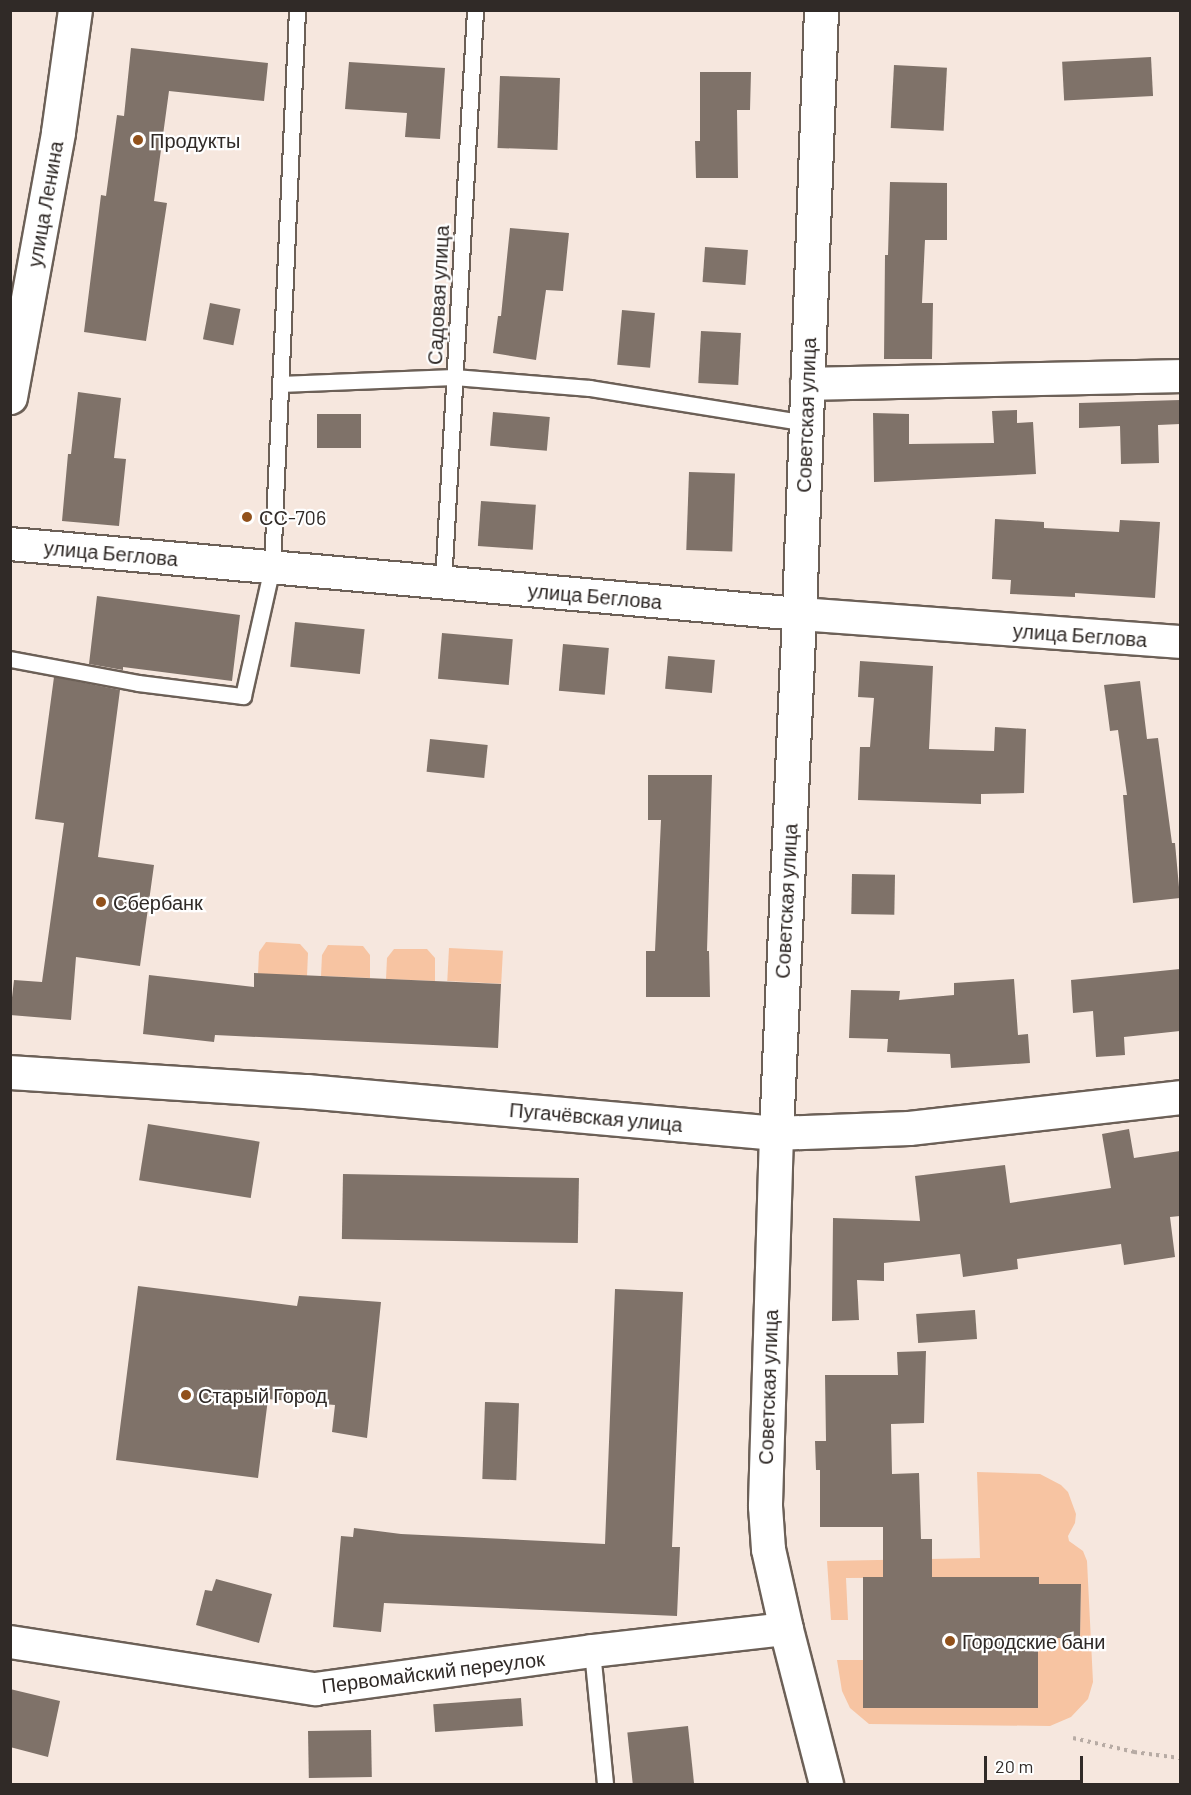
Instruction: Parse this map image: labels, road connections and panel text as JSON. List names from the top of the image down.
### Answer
{
  "streets": {
    "street": [
      "улица Ленина",
      "Советская улица",
      "улица Беглова",
      "Пугачёвская улица",
      "Первомайский переулок"
    ],
    "lane": ["Садовая улица"]
  },
  "crossings": [
    ["Садовая улица", "улица Беглова"],
    ["Советская улица", "улица Беглова"],
    ["Советская улица", "Пугачёвская улица"],
    ["Советская улица", "Первомайский переулок"]
  ],
  "places": [
    "Продукты",
    "СС-706",
    "Сбербанк",
    "Старый Город",
    "Городские бани"
  ],
  "scale_bar": "20 m"
}
